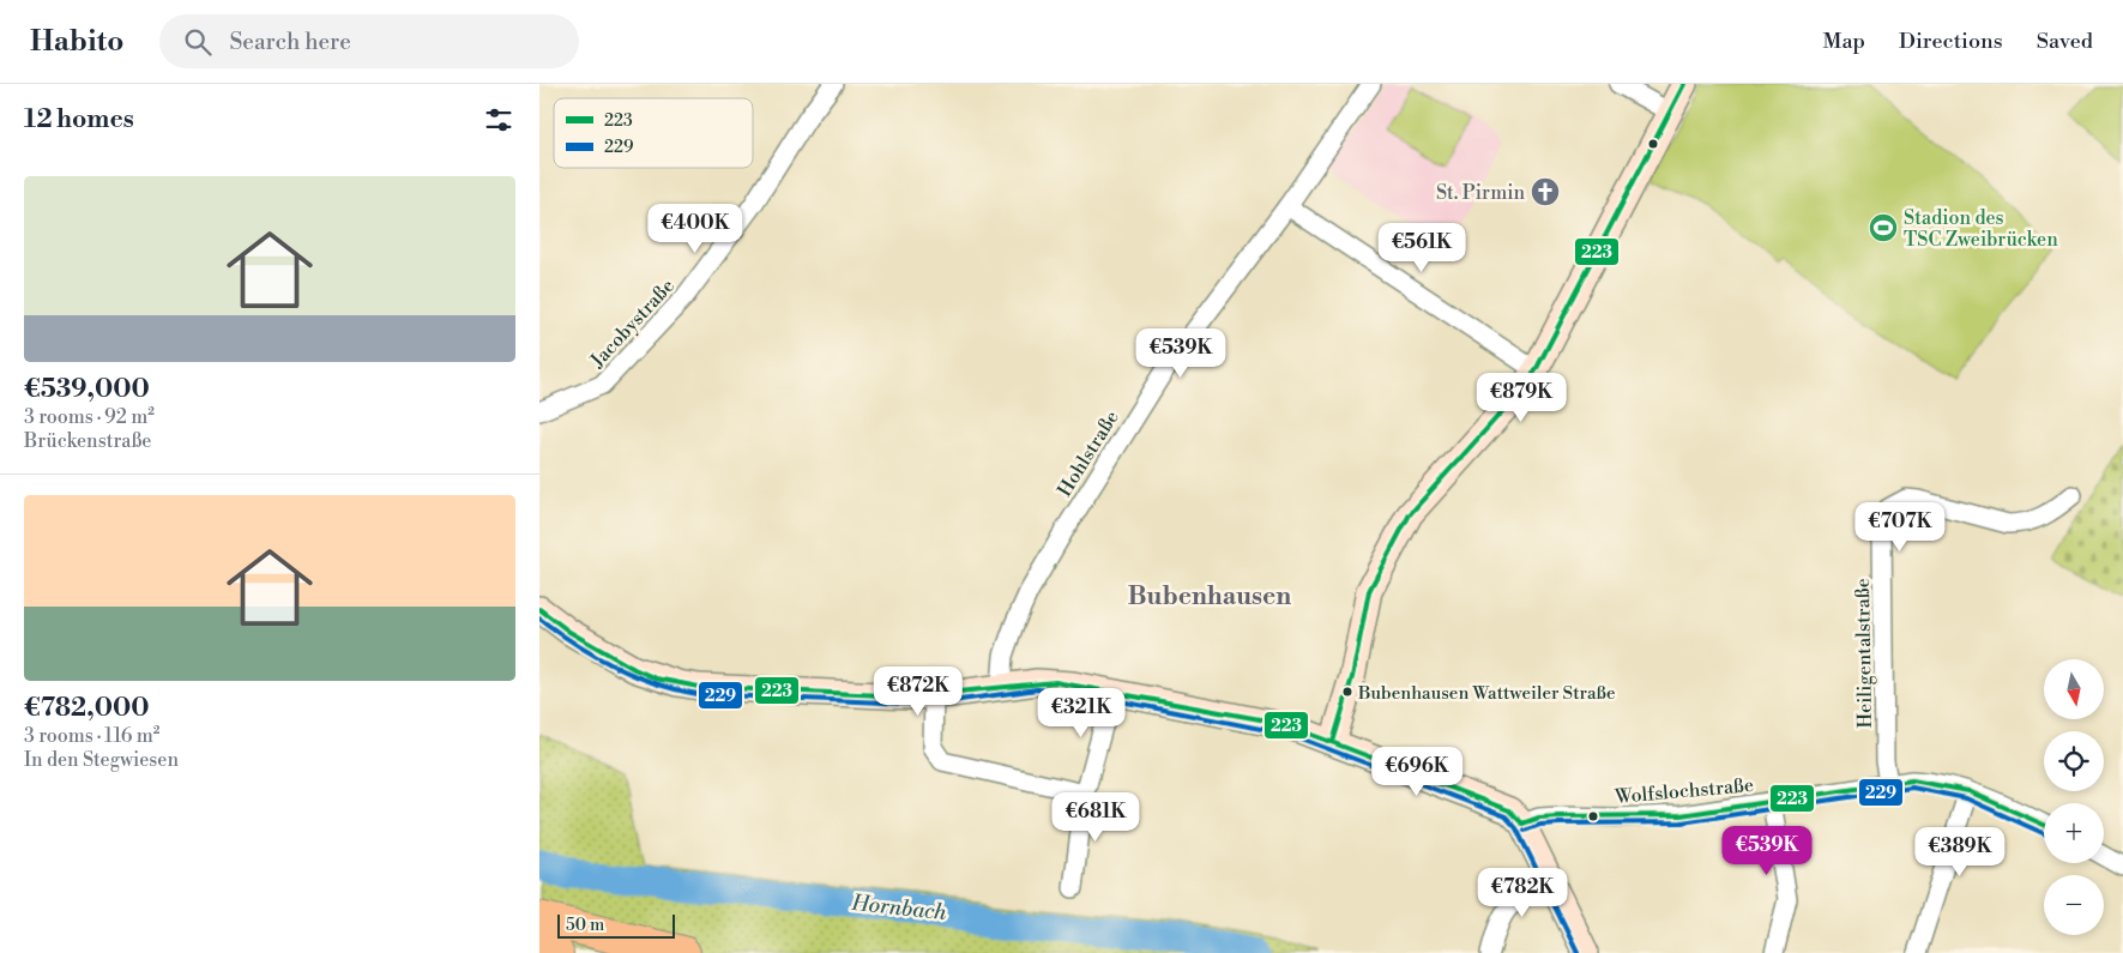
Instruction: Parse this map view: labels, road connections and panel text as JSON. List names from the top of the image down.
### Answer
{
  "streets": {
    "street": [
      "Jacobystraße",
      "Hohlstraße",
      "Heiligentalstraße",
      "Wolfslochstraße"
    ]
  },
  "crossings": [
    ["Heiligentalstraße", "Wolfslochstraße"]
  ],
  "districts": ["Bubenhausen"],
  "water": ["Hornbach"],
  "places": {
    "church": ["St. Pirmin"],
    "sports": ["Stadion des TSC Zweibrücken"],
    "other": ["Bubenhausen Wattweiler Straße"]
  },
  "lines": ["transit line 223", "transit line 229"],
  "legend": ["223", "229"],
  "scale_bar": "50 m",
  "north": "bottom",
  "page": {
    "header": "Habito",
    "search": "Search here",
    "nav": ["Map", "Directions", "Saved"],
    "heading": "12 homes",
    "list": [
      {
        "name": "€539,000",
        "note": "3 rooms · 92 m² · Brückenstraße"
      },
      {
        "name": "€782,000",
        "note": "3 rooms · 116 m² · In den Stegwiesen"
      }
    ],
    "price": [
      "€400K",
      "€561K",
      "€539K",
      "€879K",
      "€707K",
      "€872K",
      "€321K",
      "€696K",
      "€681K",
      "€539K",
      "€389K",
      "€782K"
    ],
    "map_buttons": ["+", "−"],
    "scale": "50 m"
  }
}
